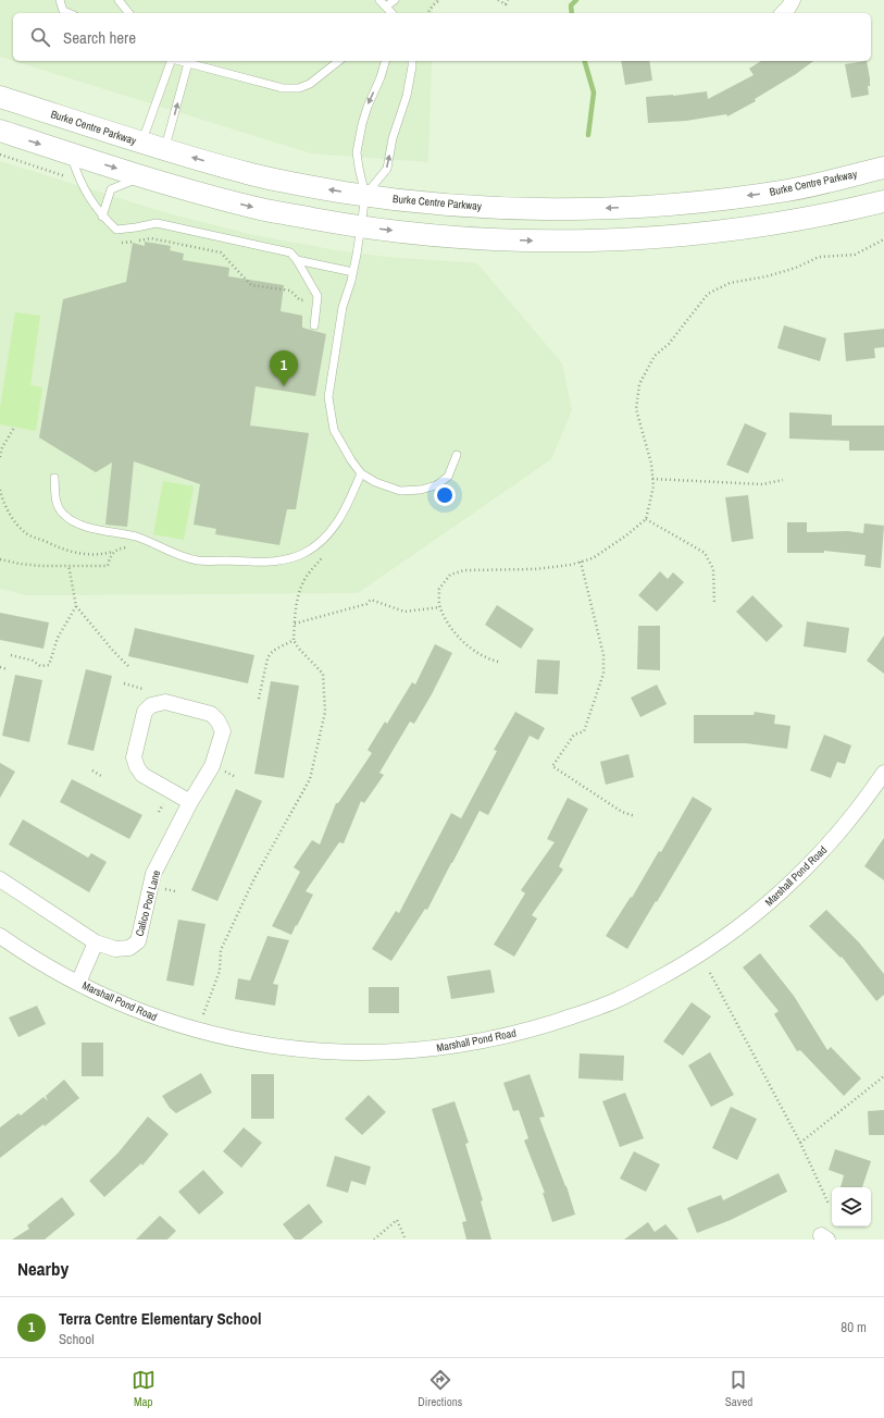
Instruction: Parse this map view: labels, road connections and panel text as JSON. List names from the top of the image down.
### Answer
{
  "streets": {
    "main road": ["Burke Centre Parkway"],
    "street": ["Marshall Pond Road", "Calico Pool Lane"]
  },
  "page": {
    "search": "Search here",
    "pins": "1",
    "heading": "Nearby",
    "list": [
      {
        "mark": "1",
        "name": "Terra Centre Elementary School",
        "note": "School",
        "value": "80 m"
      }
    ],
    "nav": ["Map", "Directions", "Saved"]
  }
}
